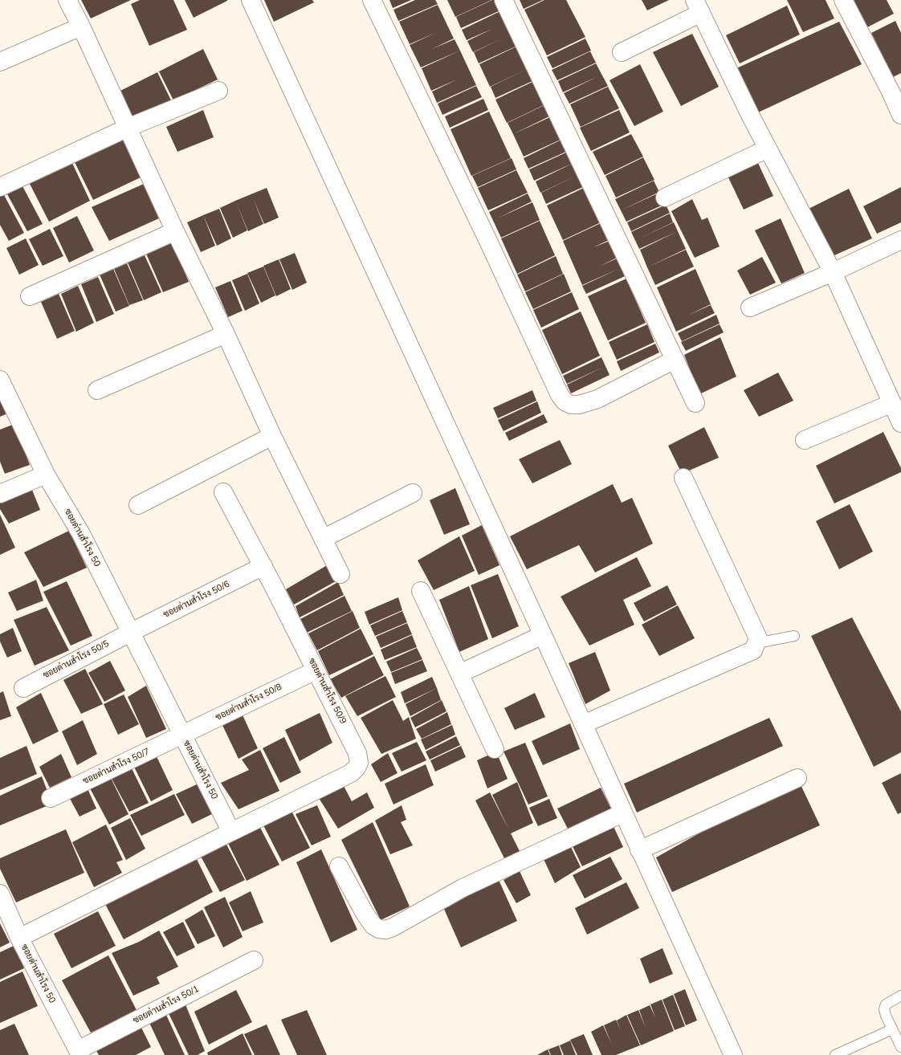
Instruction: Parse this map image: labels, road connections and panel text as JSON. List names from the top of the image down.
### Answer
{
  "streets": {
    "street": [
      "ซอยด่านสำโรง 50",
      "ซอยด่านสำโรง 50/6",
      "ซอยด่านสำโรง 50/5",
      "ซอยด่านสำโรง 50/9",
      "ซอยด่านสำโรง 50/8",
      "ซอยด่านสำโรง 50/7",
      "ซอยด่านสำโรง 50/1"
    ]
  },
  "crossings": [
    ["ซอยด่านสำโรง 50", "ซอยด่านสำโรง 50/6"],
    ["ซอยด่านสำโรง 50", "ซอยด่านสำโรง 50/5"],
    ["ซอยด่านสำโรง 50", "ซอยด่านสำโรง 50/9"],
    ["ซอยด่านสำโรง 50", "ซอยด่านสำโรง 50/8"],
    ["ซอยด่านสำโรง 50", "ซอยด่านสำโรง 50/7"],
    ["ซอยด่านสำโรง 50", "ซอยด่านสำโรง 50/1"],
    ["ซอยด่านสำโรง 50/6", "ซอยด่านสำโรง 50/5"],
    ["ซอยด่านสำโรง 50/6", "ซอยด่านสำโรง 50/9"],
    ["ซอยด่านสำโรง 50/9", "ซอยด่านสำโรง 50/8"],
    ["ซอยด่านสำโรง 50/8", "ซอยด่านสำโรง 50/7"]
  ]
}
